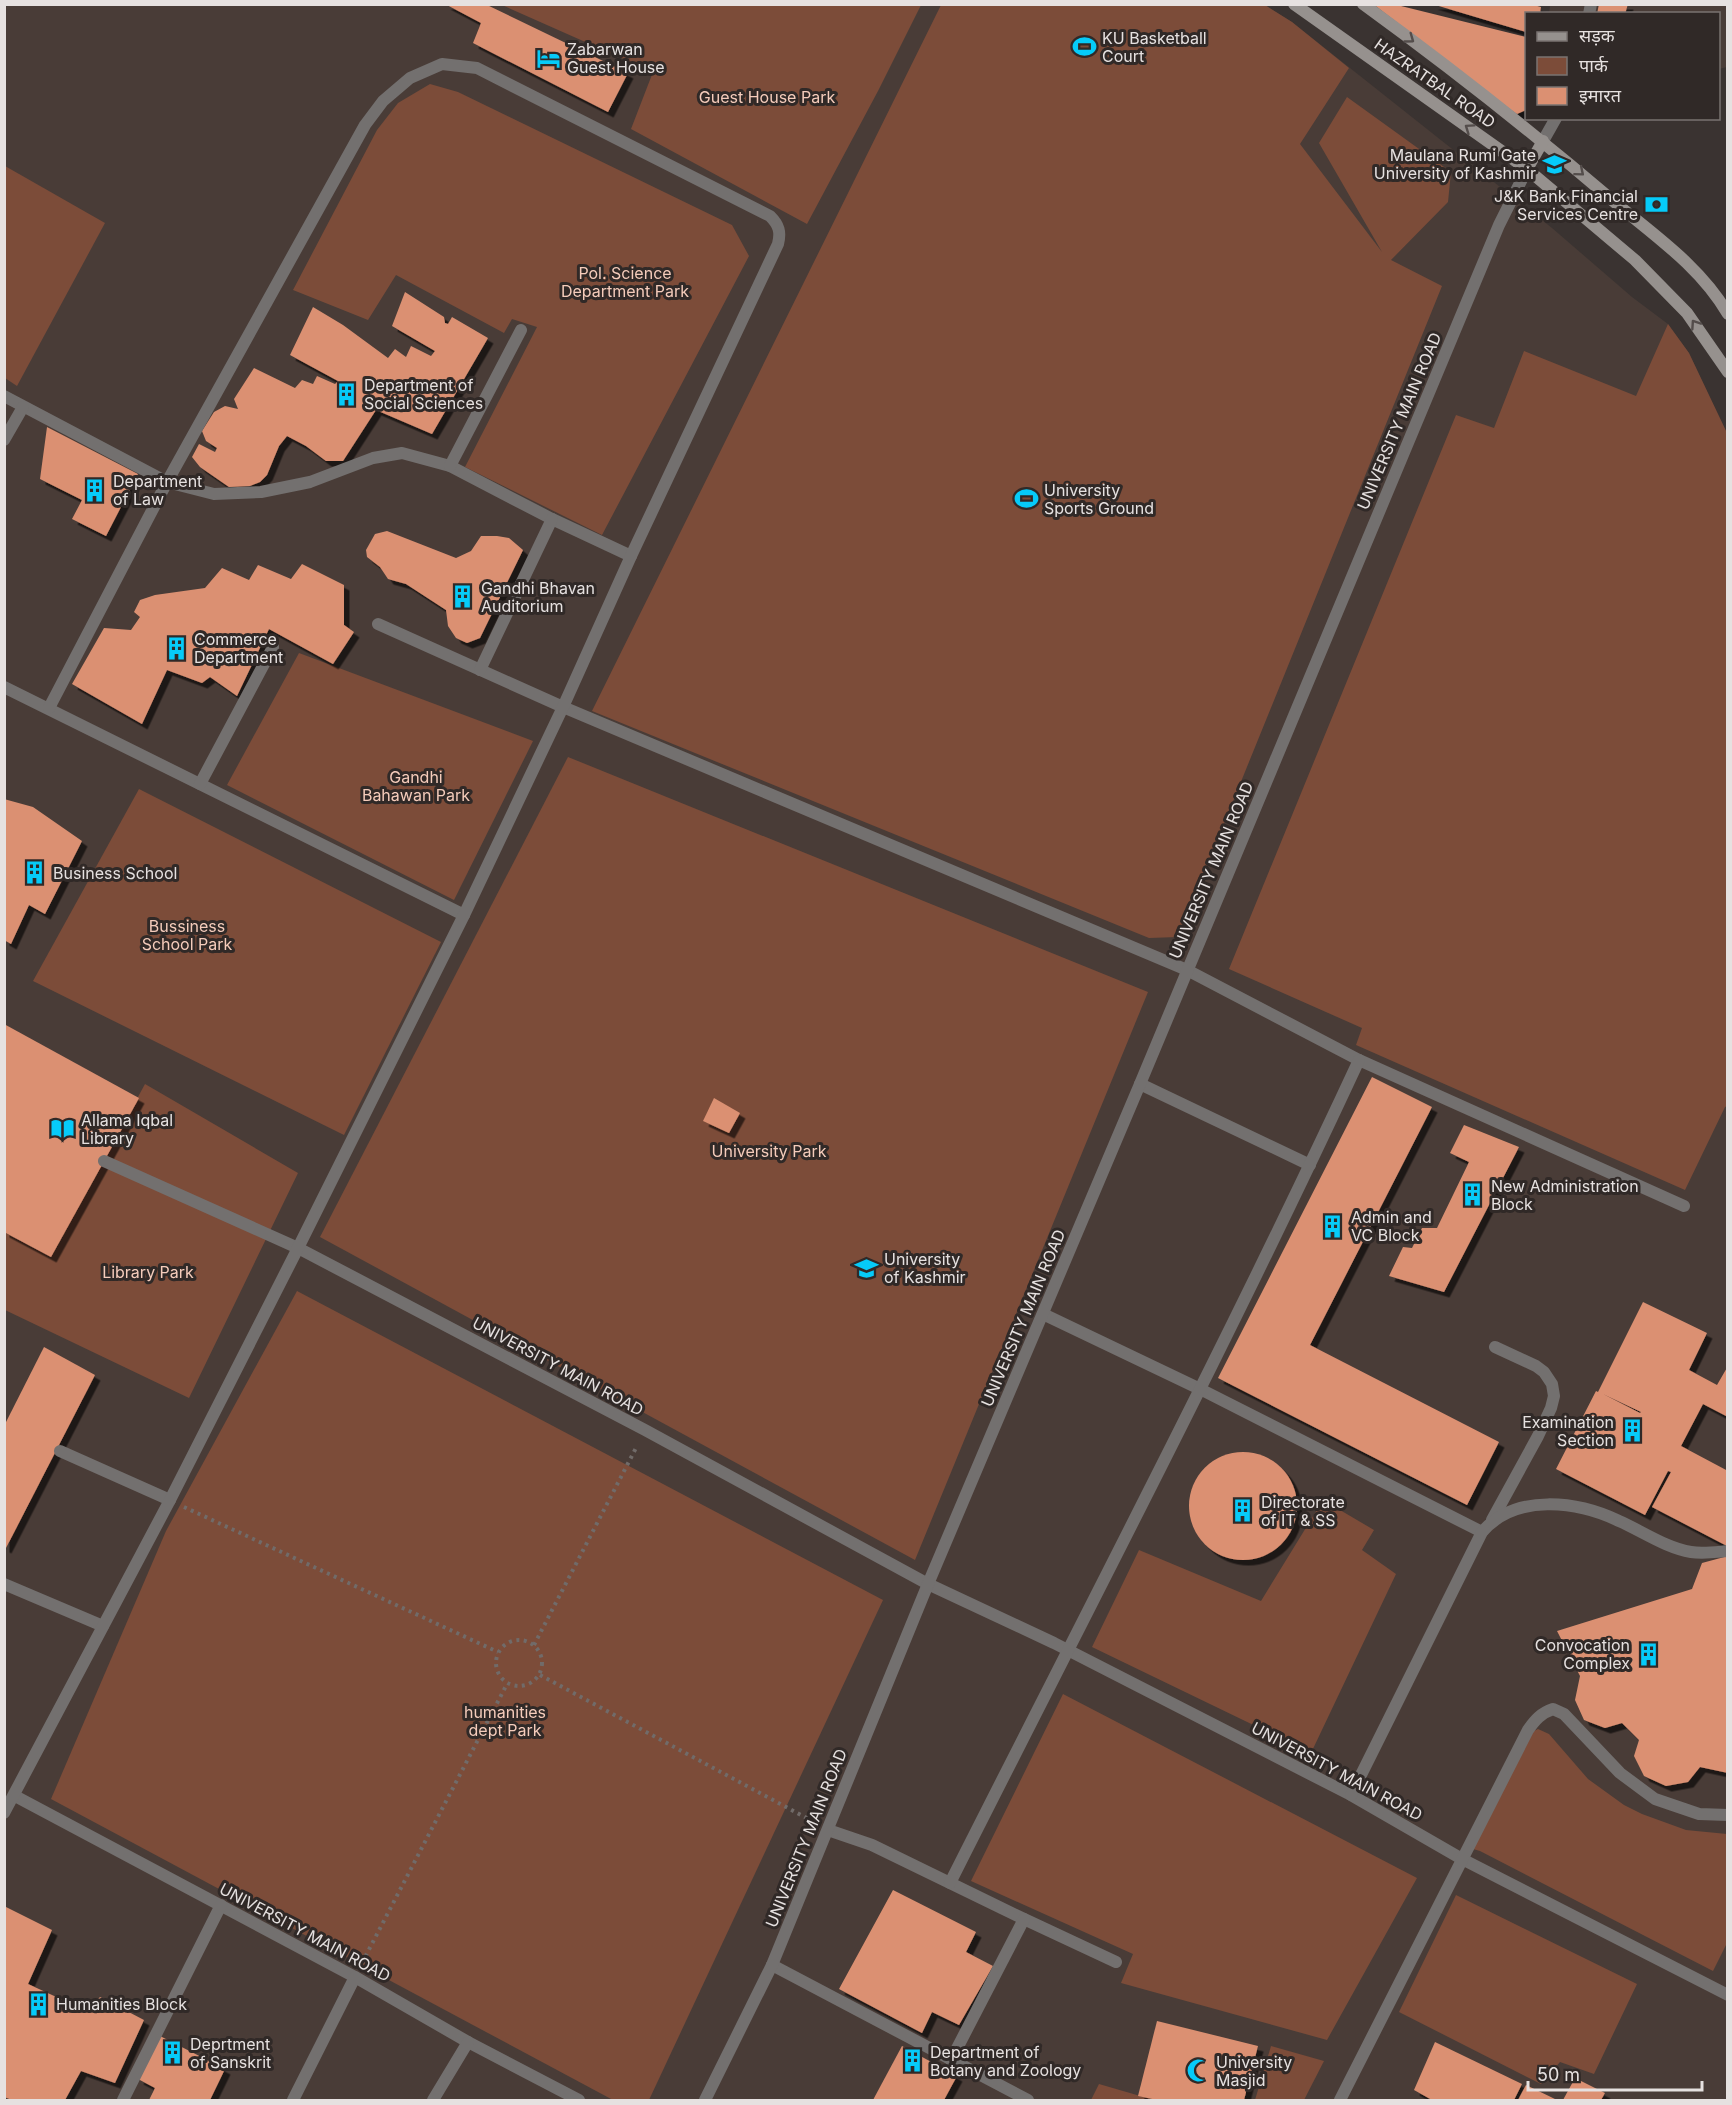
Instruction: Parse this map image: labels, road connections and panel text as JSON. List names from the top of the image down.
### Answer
{
  "streets": {
    "main road": ["HAZRATBAL ROAD"],
    "street": ["UNIVERSITY MAIN ROAD"]
  },
  "crossings": [
    ["HAZRATBAL ROAD", "UNIVERSITY MAIN ROAD"]
  ],
  "parks": [
    "Guest House Park",
    "Pol. Science Department Park",
    "Gandhi Bahawan Park",
    "Bussiness School Park",
    "University Park",
    "Library Park",
    "humanities dept Park"
  ],
  "places": {
    "sports": ["KU Basketball Court", "University Sports Ground"],
    "hotel": ["Zabarwan Guest House"],
    "school or university": ["Maulana Rumi Gate University of Kashmir", "University of Kashmir"],
    "bank": ["J&K Bank Financial Services Centre"],
    "building": [
      "Department of Social Sciences",
      "Department of Law",
      "Gandhi Bhavan Auditorium",
      "Commerce Department",
      "Business School",
      "New Administration Block",
      "Admin and VC Block",
      "Examination Section",
      "Directorate of IT & SS",
      "Convocation Complex",
      "Humanities Block",
      "Deprtment of Sanskrit",
      "Department of Botany and Zoology"
    ],
    "library": ["Allama Iqbal Library"],
    "mosque": ["University Masjid"]
  },
  "legend": ["सड़क", "पार्क", "इमारत"],
  "scale_bar": "50 m"
}
